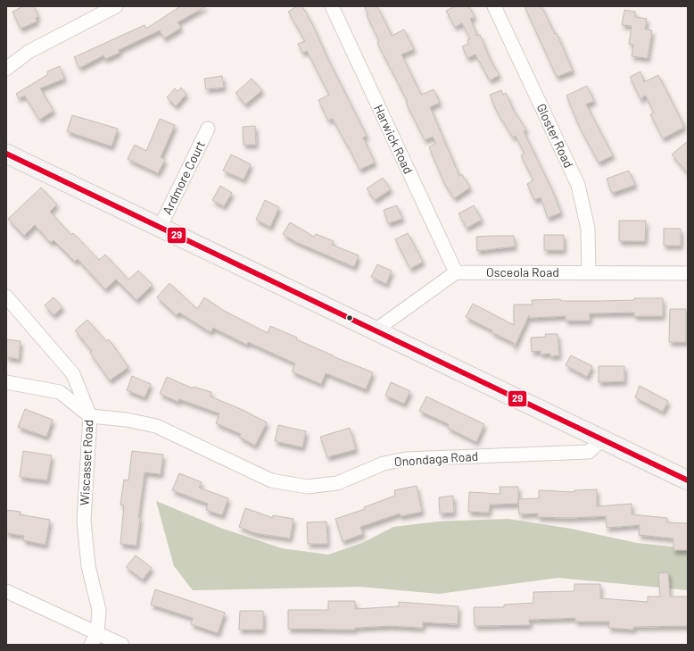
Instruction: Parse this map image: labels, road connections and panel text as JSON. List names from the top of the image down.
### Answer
{
  "streets": {
    "street": [
      "Gloster Road",
      "Harwick Road",
      "Ardmore Court",
      "Osceola Road",
      "Onondaga Road",
      "Wiscasset Road"
    ]
  },
  "crossings": [
    ["Gloster Road", "Osceola Road"],
    ["Harwick Road", "Osceola Road"],
    ["Onondaga Road", "Wiscasset Road"]
  ],
  "lines": ["transit line 29"]
}
